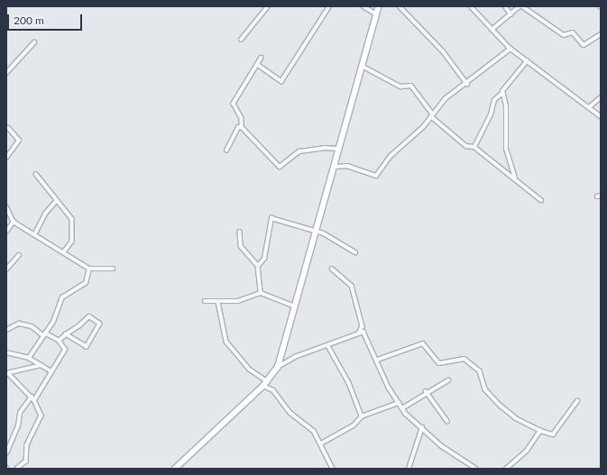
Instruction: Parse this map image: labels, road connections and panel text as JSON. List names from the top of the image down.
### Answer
{
  "scale_bar": "200 m"
}
